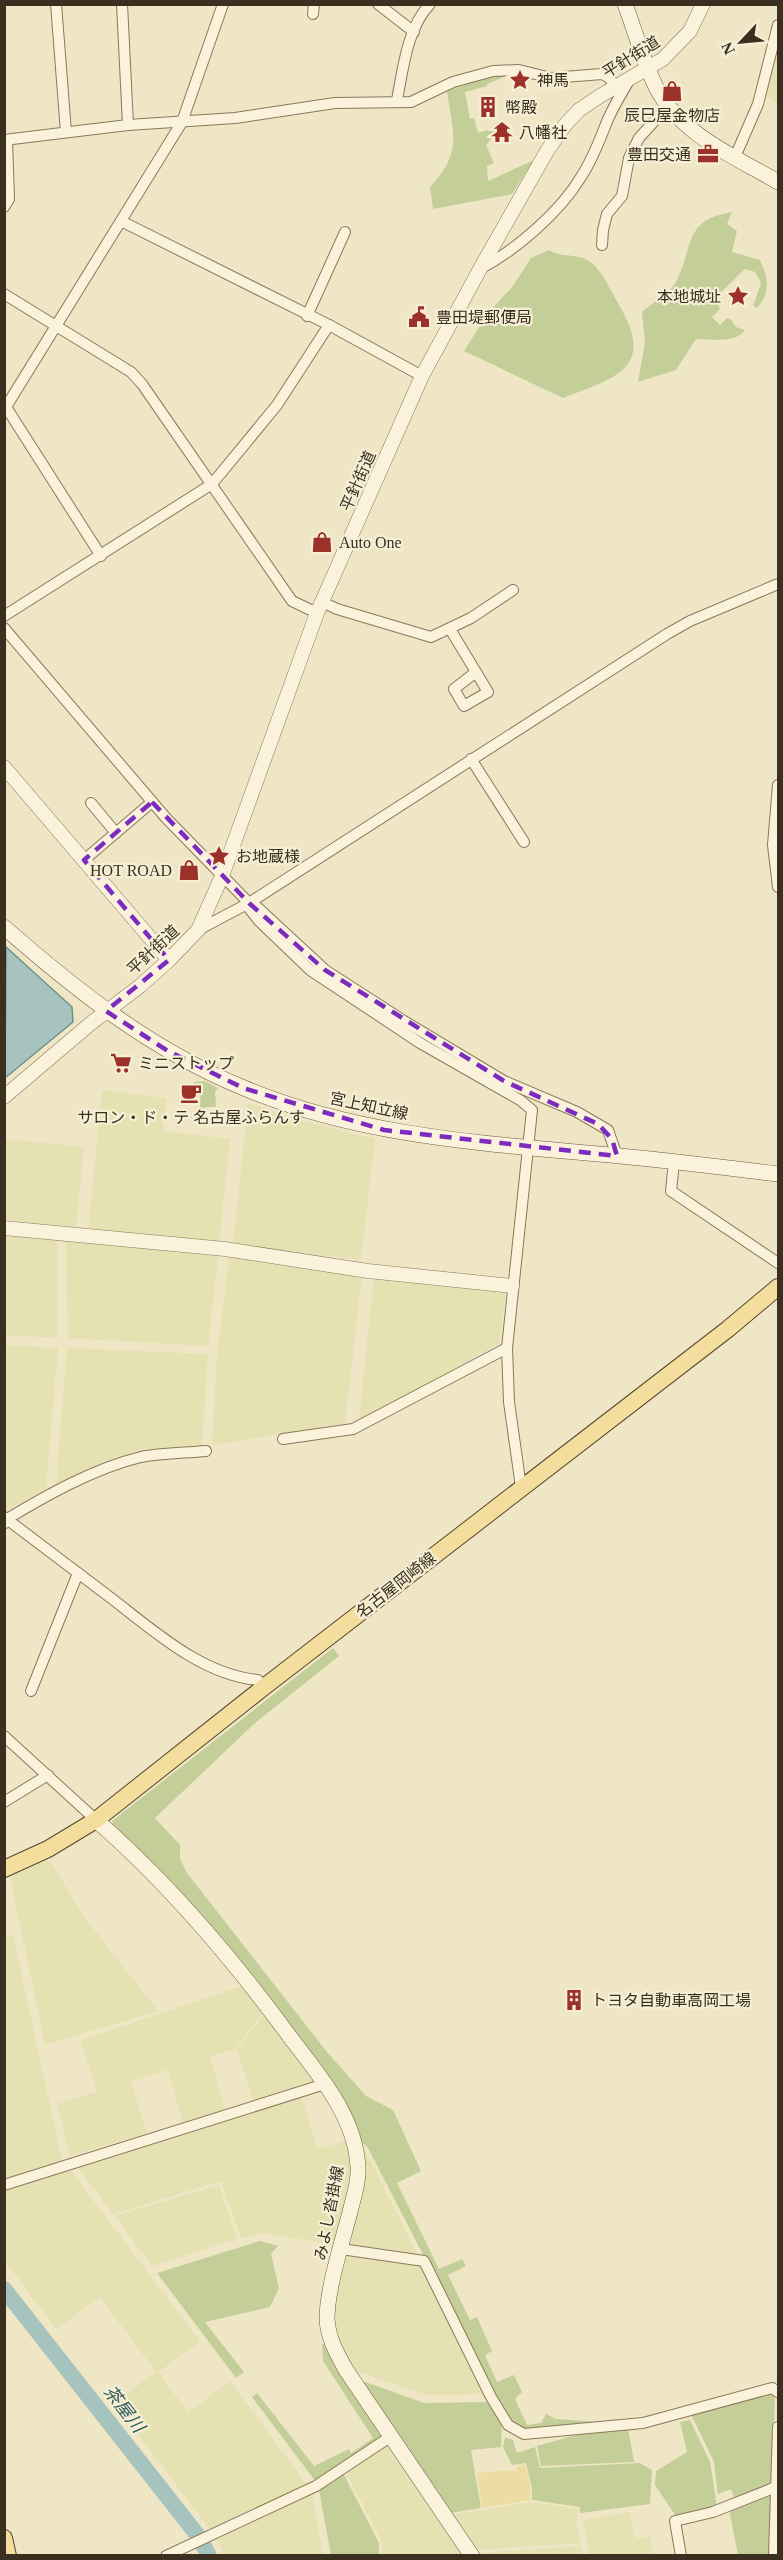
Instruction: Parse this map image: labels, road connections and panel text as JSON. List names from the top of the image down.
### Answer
{
  "streets": {
    "main road": ["宮上知立線", "名古屋岡崎線", "みよし沓掛線"],
    "street": ["平針街道"]
  },
  "crossings": [
    ["平針街道", "宮上知立線"],
    ["名古屋岡崎線", "みよし沓掛線"]
  ],
  "water": ["茶屋川"],
  "places": {
    "place": ["神馬", "本地城址", "お地蔵様"],
    "shop": ["辰巳屋金物店", "Auto One", "HOT ROAD"],
    "building": ["幣殿", "トヨタ自動車高岡工場"],
    "temple": ["八幡社"],
    "office": ["豊田交通"],
    "public building": ["豊田堤郵便局"],
    "supermarket": ["ミニストップ"],
    "cafe": ["サロン・ド・テ 名古屋ふらんす"]
  },
  "north": "bottom left"
}
